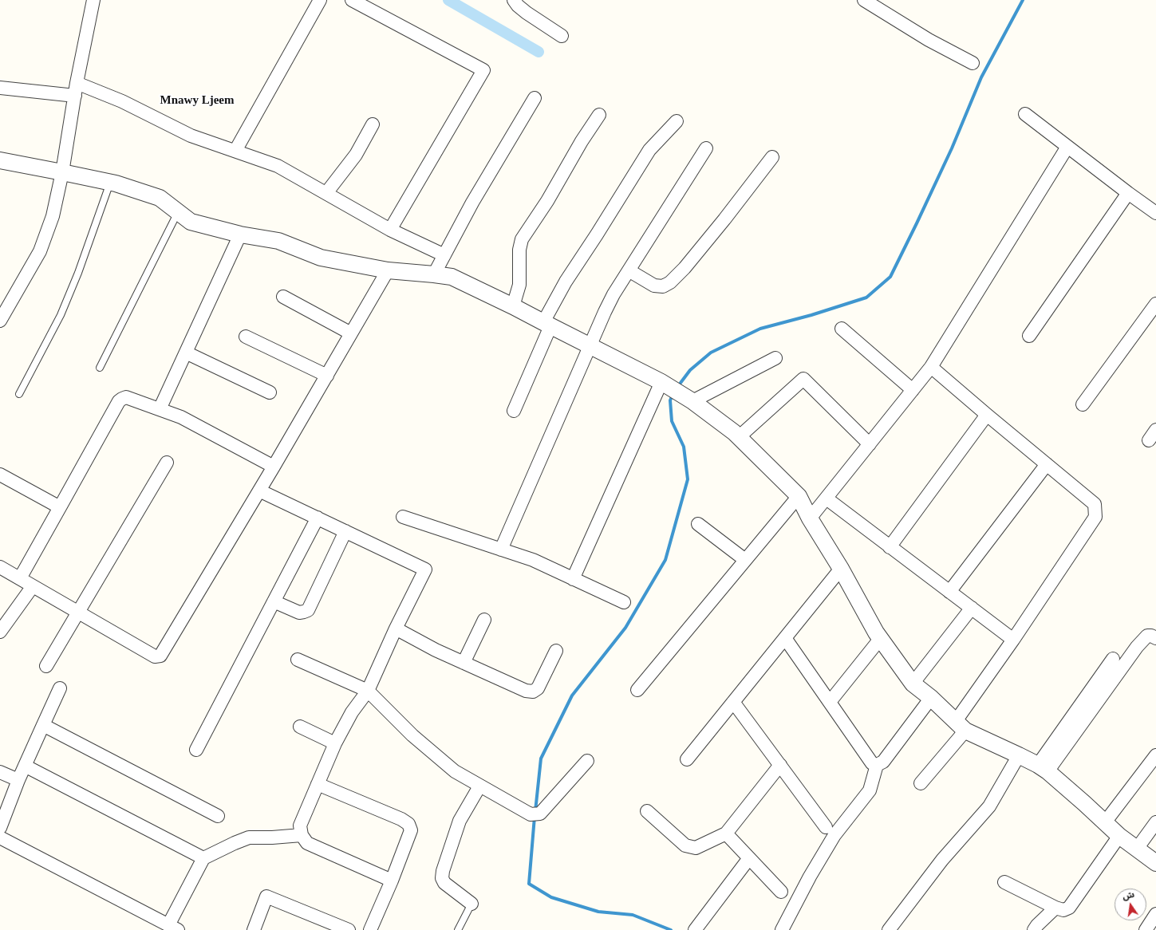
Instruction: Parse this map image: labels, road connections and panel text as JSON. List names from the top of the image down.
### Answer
{
  "districts": ["Mnawy Ljeem"],
  "north": "top"
}
